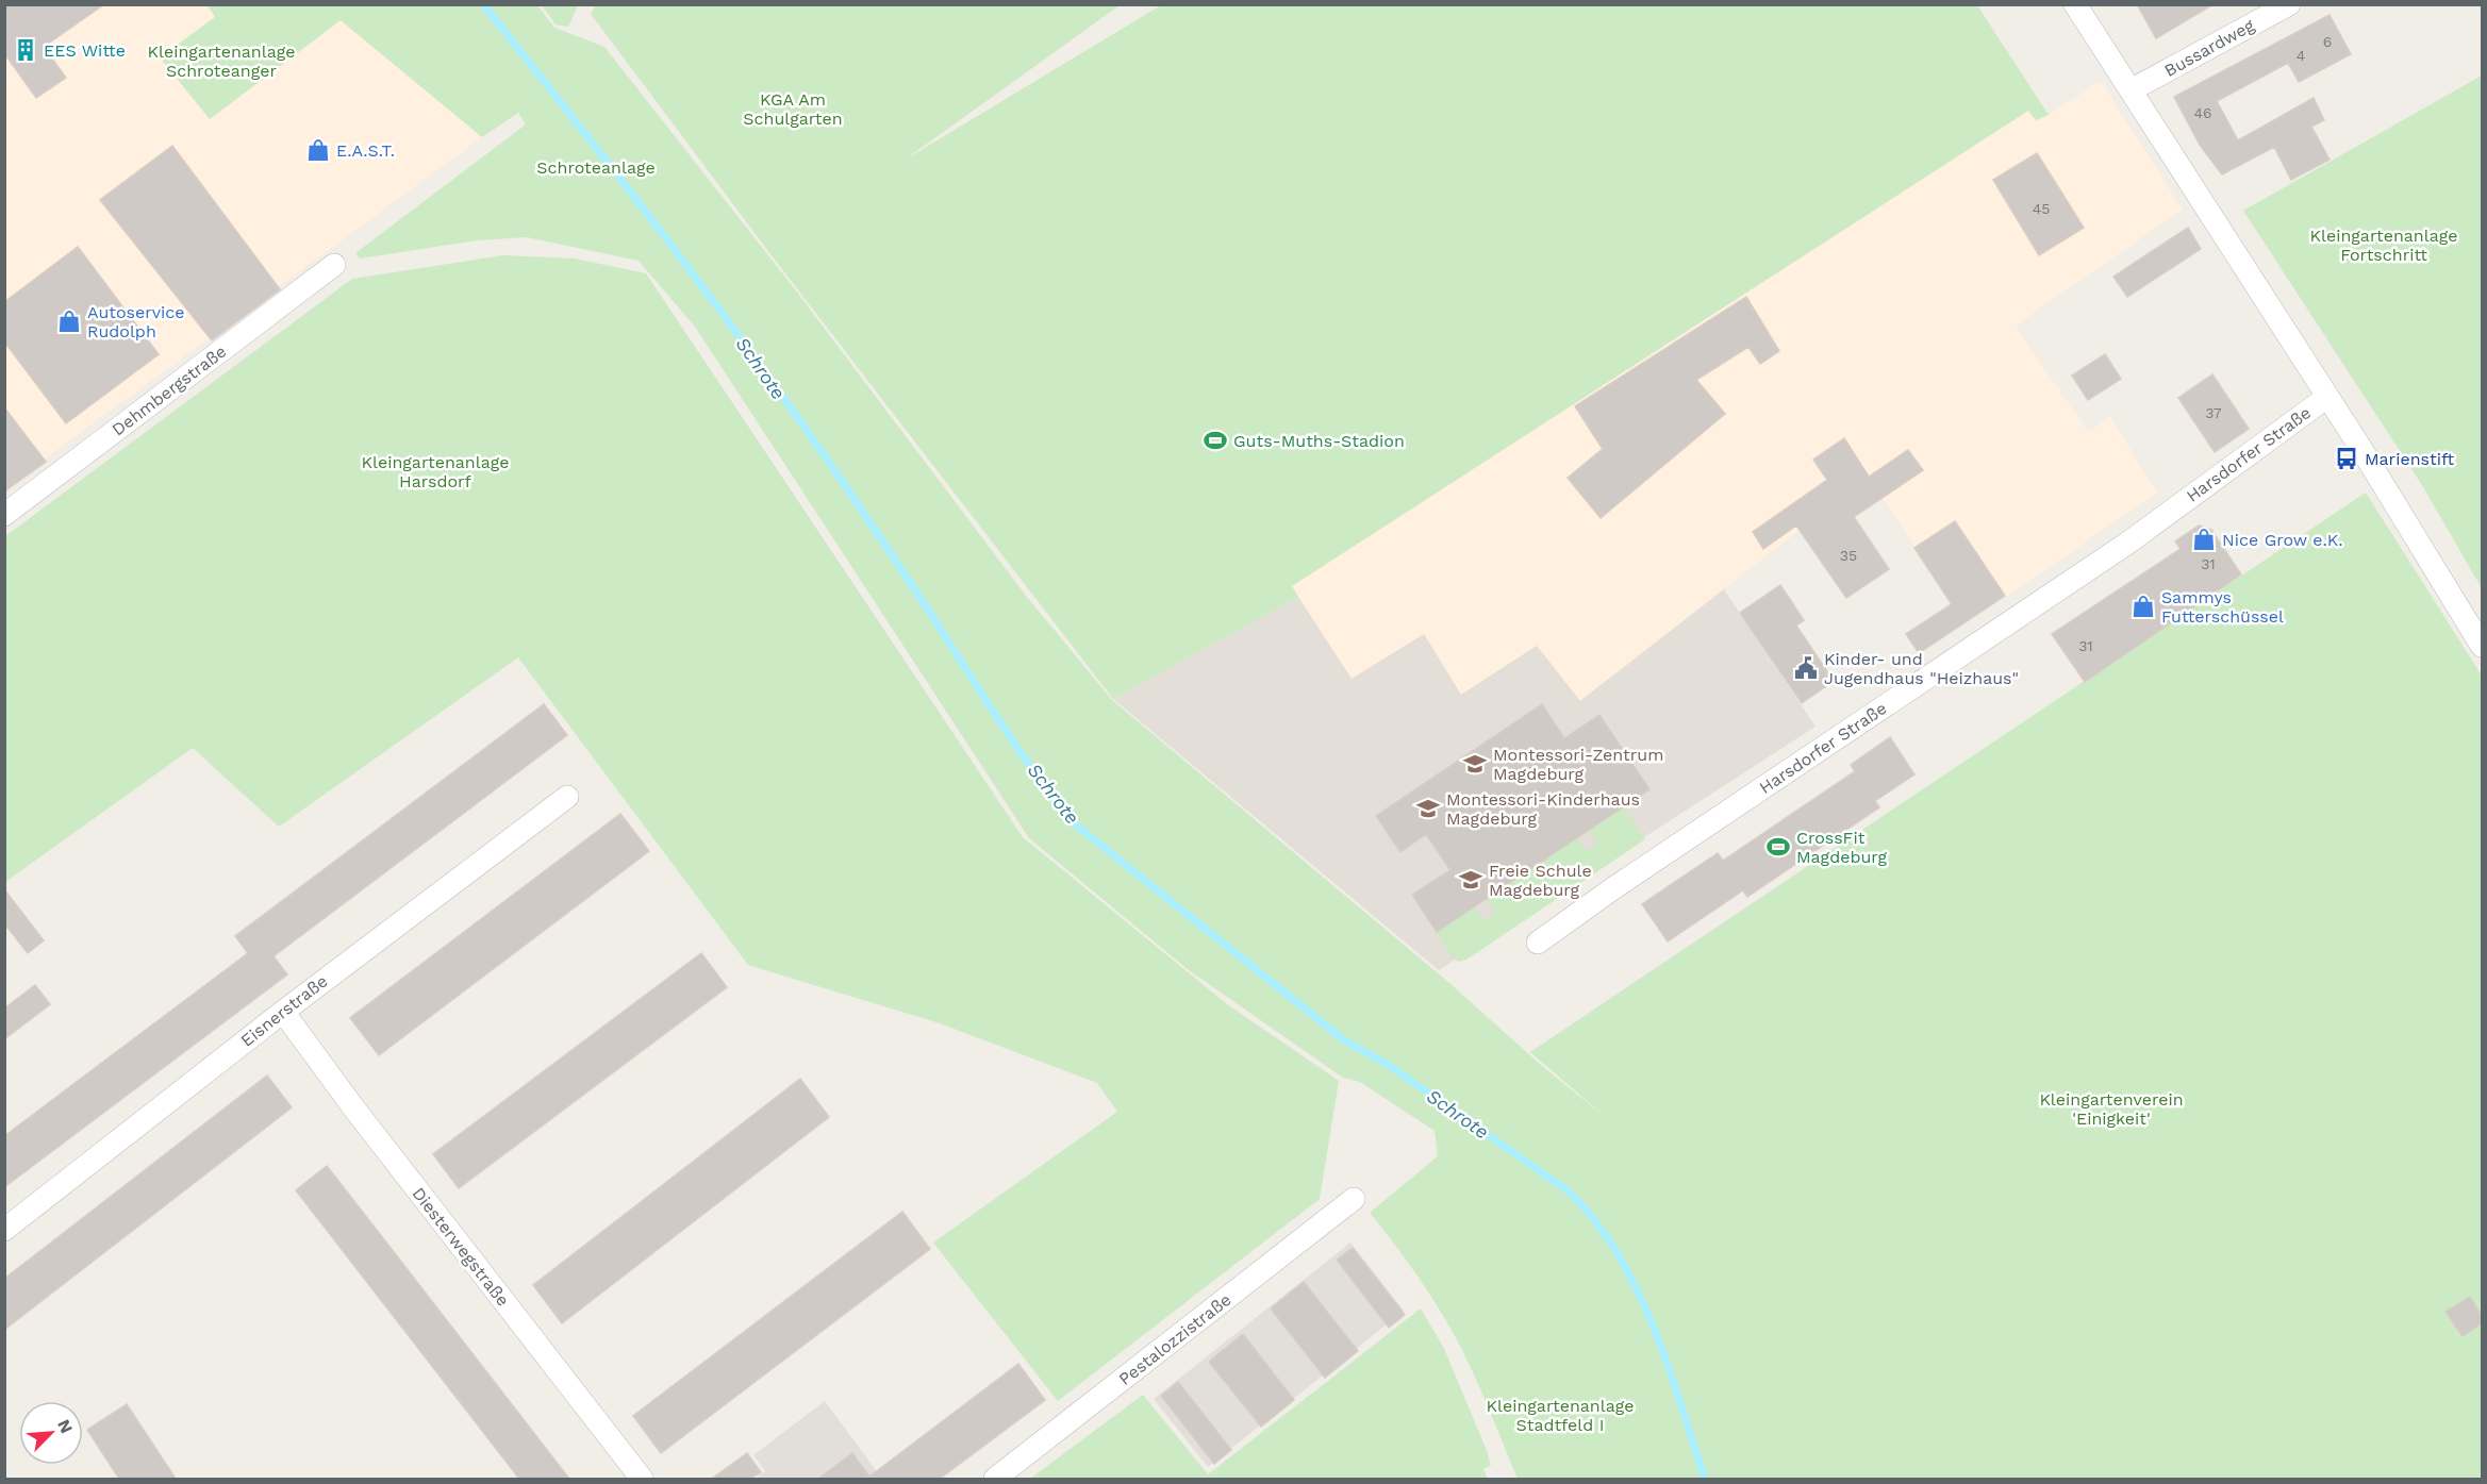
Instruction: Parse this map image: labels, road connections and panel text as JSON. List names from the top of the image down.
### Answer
{
  "streets": {
    "street": [
      "Bussardweg",
      "Dehmbergstraße",
      "Harsdorfer Straße",
      "Eisnerstraße",
      "Diesterwegstraße",
      "Pestalozzistraße"
    ]
  },
  "crossings": [
    ["Bussardweg", "Harsdorfer Straße"],
    ["Eisnerstraße", "Diesterwegstraße"]
  ],
  "water": ["Schrote"],
  "parks": [
    "Kleingartenanlage Schroteanger",
    "KGA Am Schulgarten",
    "Schroteanlage",
    "Kleingartenanlage Fortschritt",
    "Kleingartenanlage Harsdorf",
    "Kleingartenverein 'Einigkeit'",
    "Kleingartenanlage Stadtfeld I"
  ],
  "places": {
    "building": ["EES Witte"],
    "shop": [
      "E.A.S.T.",
      "Autoservice Rudolph",
      "Nice Grow e.K.",
      "Sammys Futterschüssel"
    ],
    "sports": ["Guts-Muths-Stadion", "CrossFit Magdeburg"],
    "bus stop": ["Marienstift"],
    "public building": ["Kinder- und Jugendhaus \"Heizhaus\""],
    "school or university": ["Montessori-Zentrum Magdeburg", "Montessori-Kinderhaus Magdeburg", "Freie Schule Magdeburg"]
  },
  "house_numbers": [
    "6",
    "4",
    "46",
    "45",
    "37",
    "35",
    "31",
    "31"
  ],
  "north": "top right"
}
